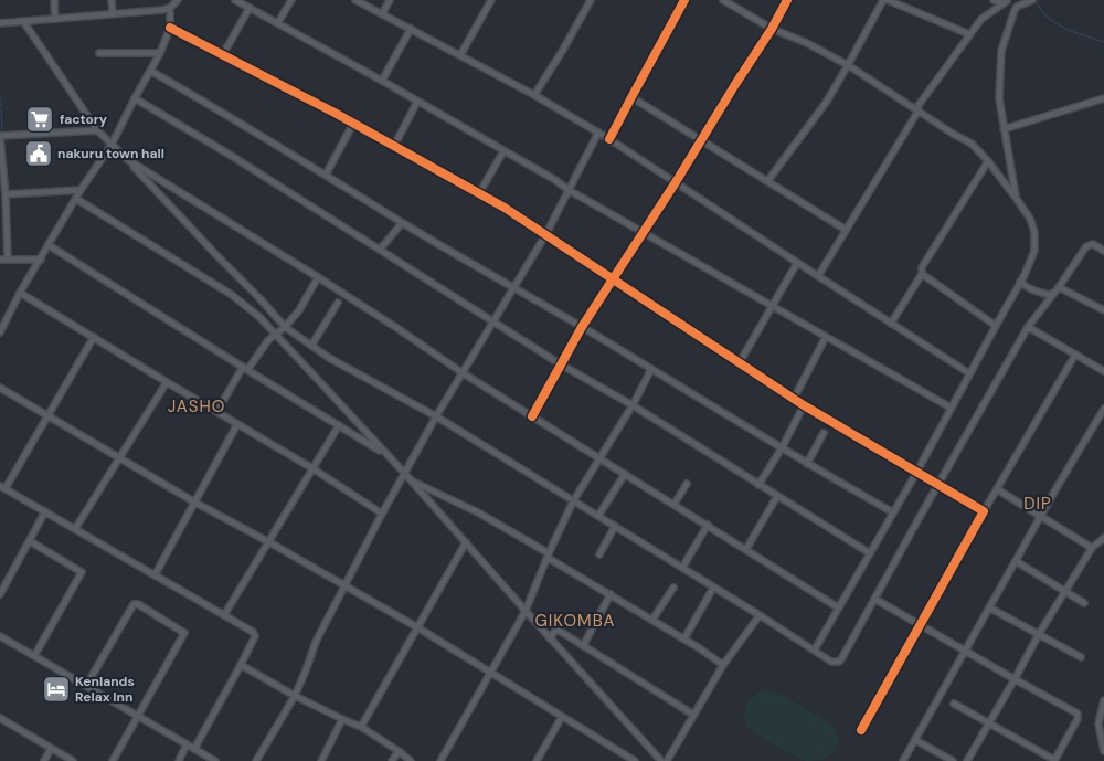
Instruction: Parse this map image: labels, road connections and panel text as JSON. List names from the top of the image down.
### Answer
{
  "districts": ["JASHO", "DIP", "GIKOMBA"],
  "places": {
    "supermarket": ["factory"],
    "public building": ["nakuru town hall"],
    "hotel": ["Kenlands Relax Inn"]
  }
}
